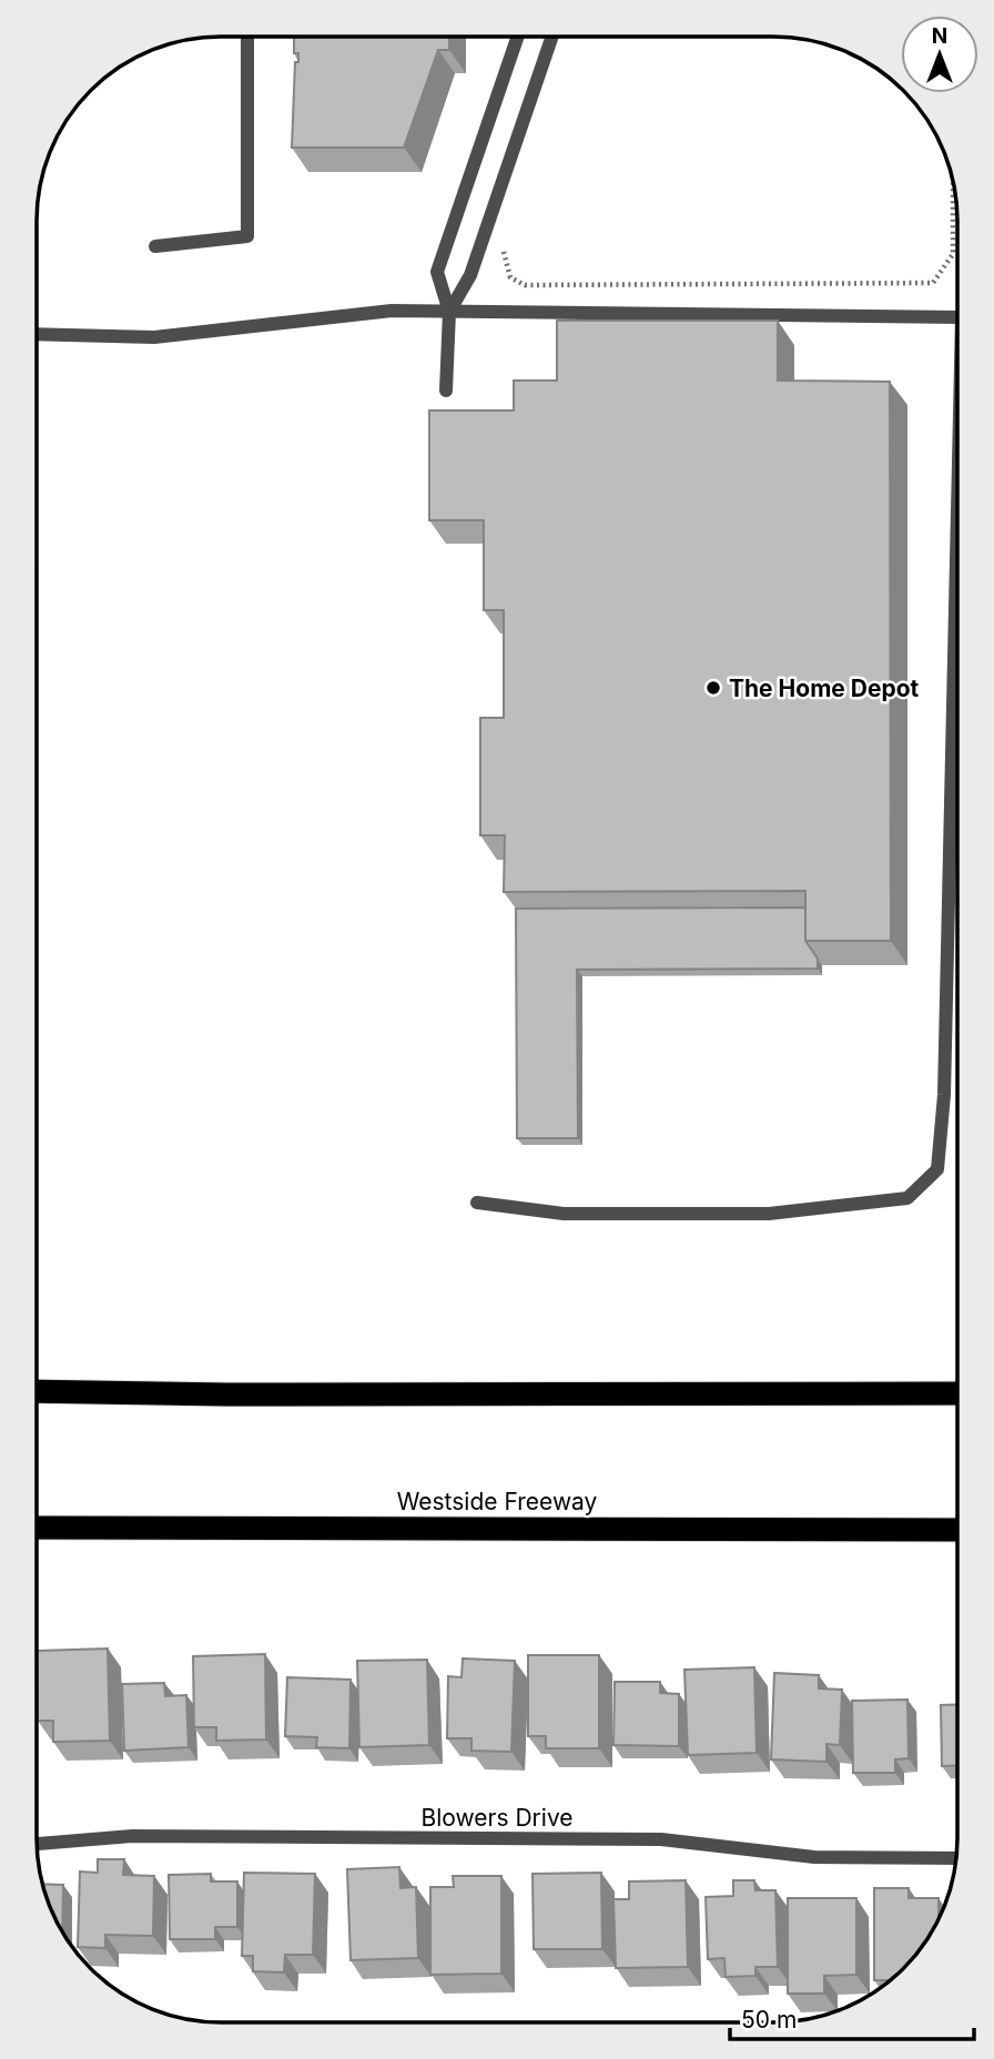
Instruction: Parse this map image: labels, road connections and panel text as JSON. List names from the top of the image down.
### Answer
{
  "streets": {
    "highway": ["Westside Freeway"],
    "street": ["Blowers Drive"]
  },
  "places": ["The Home Depot"],
  "scale_bar": "50 m",
  "north": "top"
}
